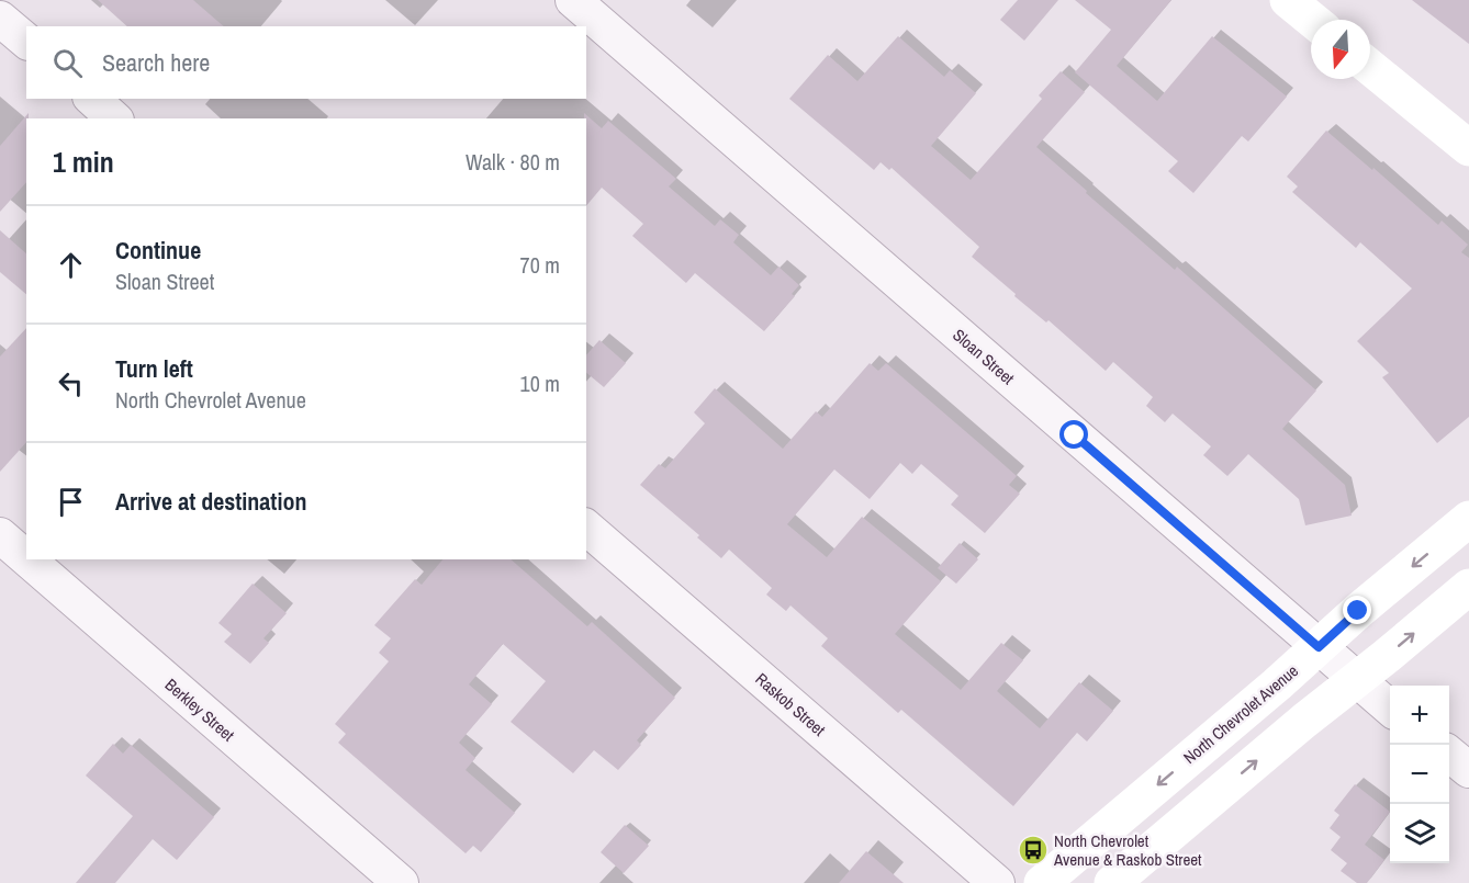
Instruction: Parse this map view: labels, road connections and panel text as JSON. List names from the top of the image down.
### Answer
{
  "streets": {
    "street": [
      "Sloan Street",
      "Raskob Street",
      "Berkley Street",
      "North Chevrolet Avenue"
    ]
  },
  "crossings": [
    ["Sloan Street", "North Chevrolet Avenue"]
  ],
  "places": {
    "bus stop": ["North Chevrolet Avenue & Raskob Street"]
  },
  "north": "bottom",
  "page": {
    "search": "Search here",
    "heading": ["1 min", "Walk · 80 m"],
    "list": [
      ["Continue", "Sloan Street", "70 m"],
      ["Turn left", "North Chevrolet Avenue", "10 m"],
      "Arrive at destination"
    ],
    "map_buttons": ["+", "−"]
  }
}
